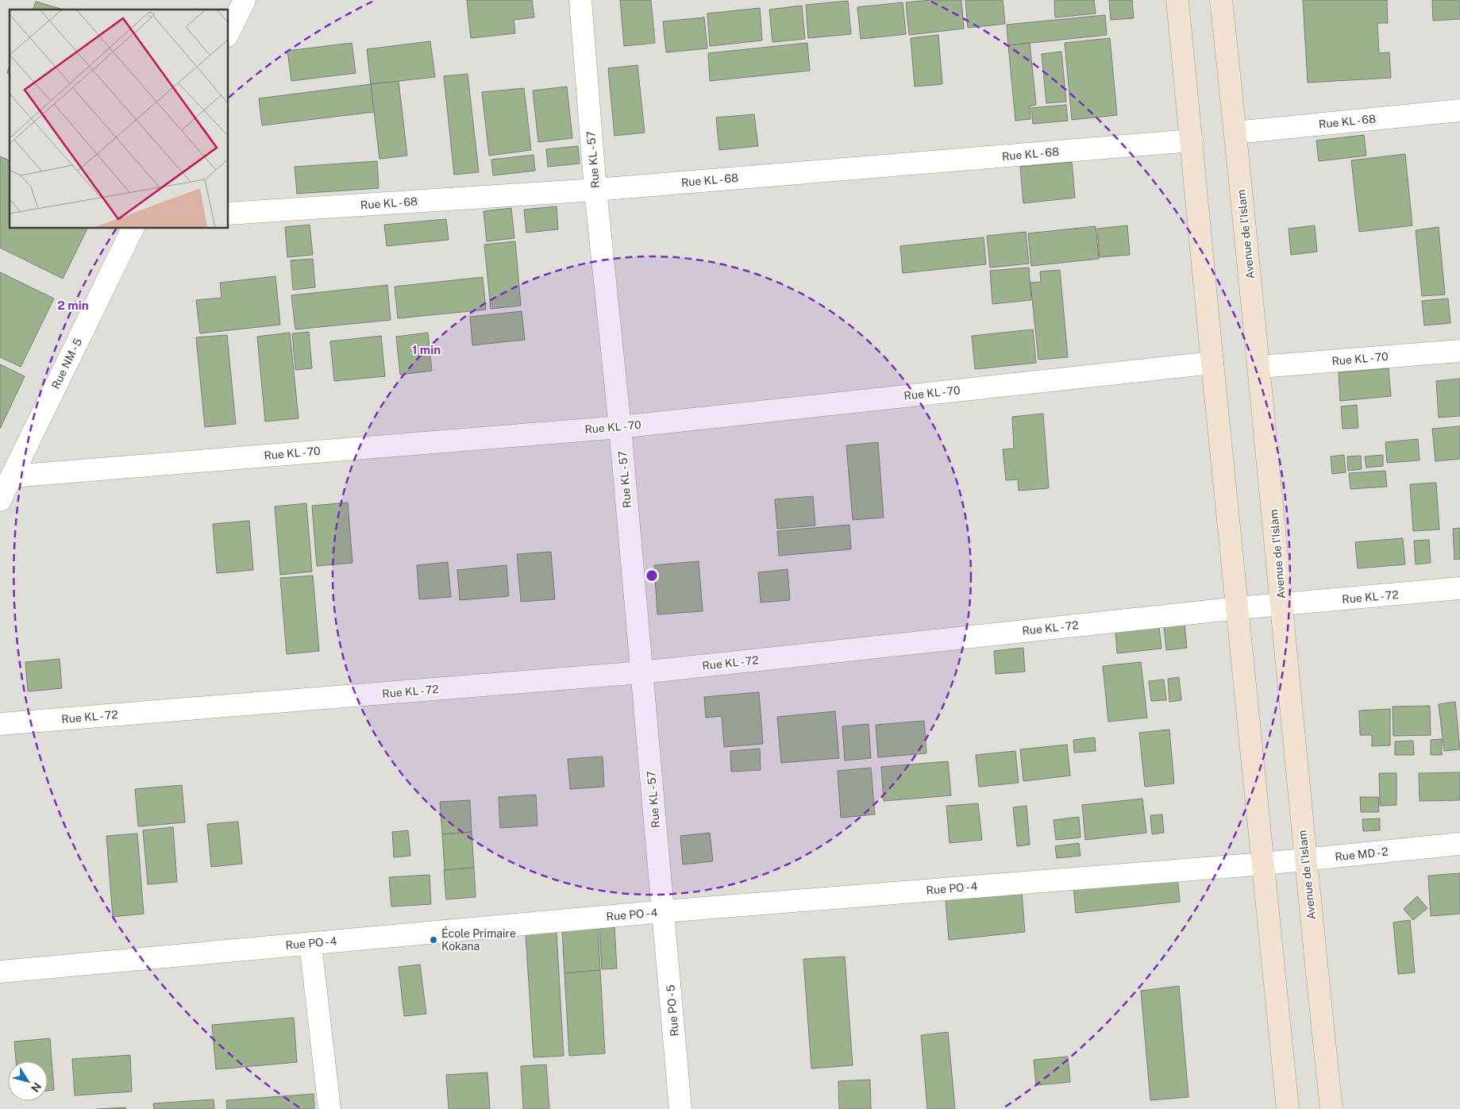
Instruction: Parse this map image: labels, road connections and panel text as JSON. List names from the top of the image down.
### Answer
{
  "streets": {
    "main road": ["Avenue de l'Islam"],
    "street": [
      "Rue KL - 68",
      "Rue KL - 57",
      "Rue KL - 70",
      "Rue NM - 5",
      "Rue KL - 72",
      "Rue MD - 2",
      "Rue PO - 4",
      "Rue PO - 5"
    ]
  },
  "crossings": [
    ["Rue KL - 68", "Rue KL - 57"],
    ["Rue KL - 68", "Avenue de l'Islam"],
    ["Rue KL - 57", "Rue KL - 70"],
    ["Rue KL - 57", "Rue KL - 72"],
    ["Rue KL - 57", "Rue PO - 4"],
    ["Rue KL - 57", "Rue PO - 5"],
    ["Avenue de l'Islam", "Rue KL - 70"],
    ["Avenue de l'Islam", "Rue KL - 72"],
    ["Avenue de l'Islam", "Rue MD - 2"],
    ["Rue KL - 70", "Rue NM - 5"],
    ["Rue MD - 2", "Rue PO - 4"],
    ["Rue PO - 4", "Rue PO - 5"]
  ],
  "places": ["École Primaire Kokana"],
  "north": "bottom right",
  "rings": ["2 min", "1 min"]
}
